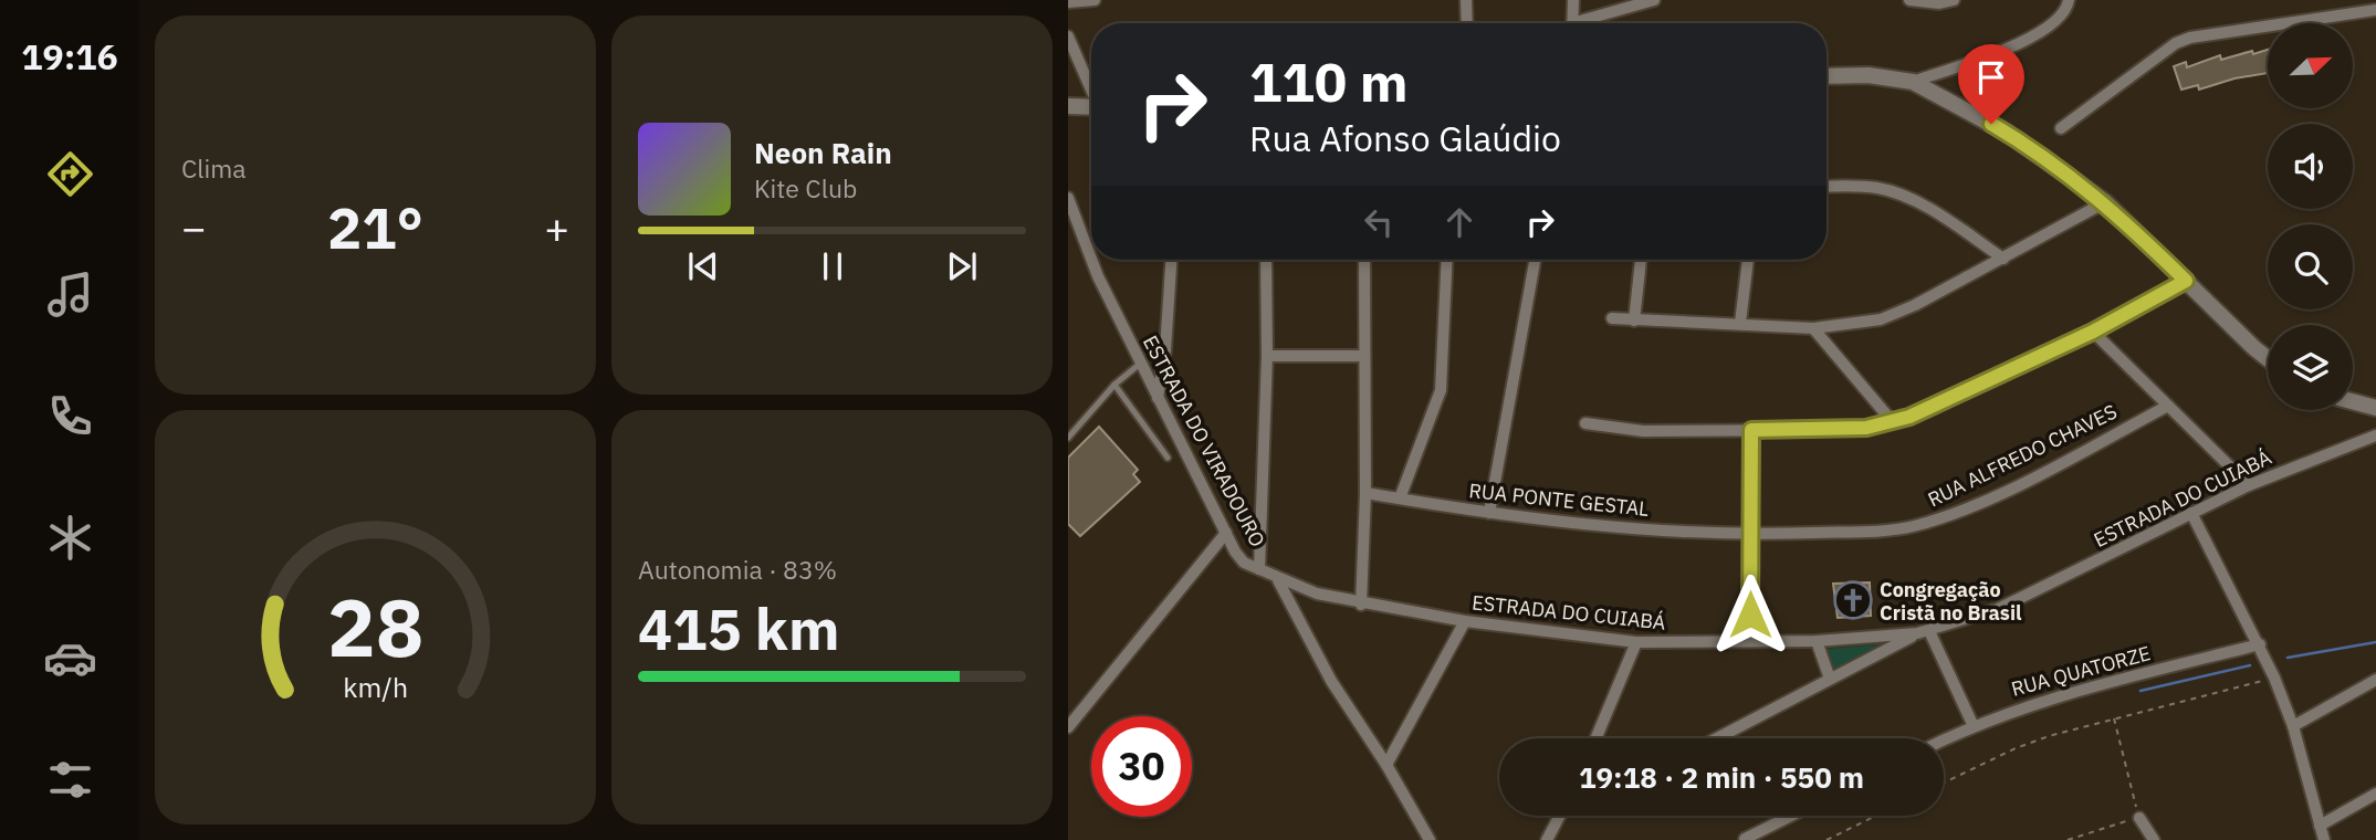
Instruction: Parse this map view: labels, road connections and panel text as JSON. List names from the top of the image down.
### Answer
{
  "streets": {
    "street": [
      "ESTRADA DO VIRADOURO",
      "RUA ALFREDO CHAVES",
      "ESTRADA DO CUIABÁ",
      "RUA PONTE GESTAL",
      "RUA QUATORZE"
    ]
  },
  "crossings": [
    ["ESTRADA DO VIRADOURO", "ESTRADA DO CUIABÁ"],
    ["RUA ALFREDO CHAVES", "RUA PONTE GESTAL"]
  ],
  "places": {
    "church": ["Congregação Cristã no Brasil"]
  },
  "north": "top right",
  "page": {
    "tabs": "19:16",
    "tile": [
      "Clima",
      ["Autonomia · 83%", "415 km"]
    ],
    "turn": ["110 m", "Rua Afonso Glaúdio"],
    "song": ["Neon Rain", "Kite Club"],
    "heat": ["−", "21°", "+"],
    "limit": "30",
    "trip": "19:18 · 2 min · 550 m",
    "gauge": ["28", "km/h"]
  }
}
